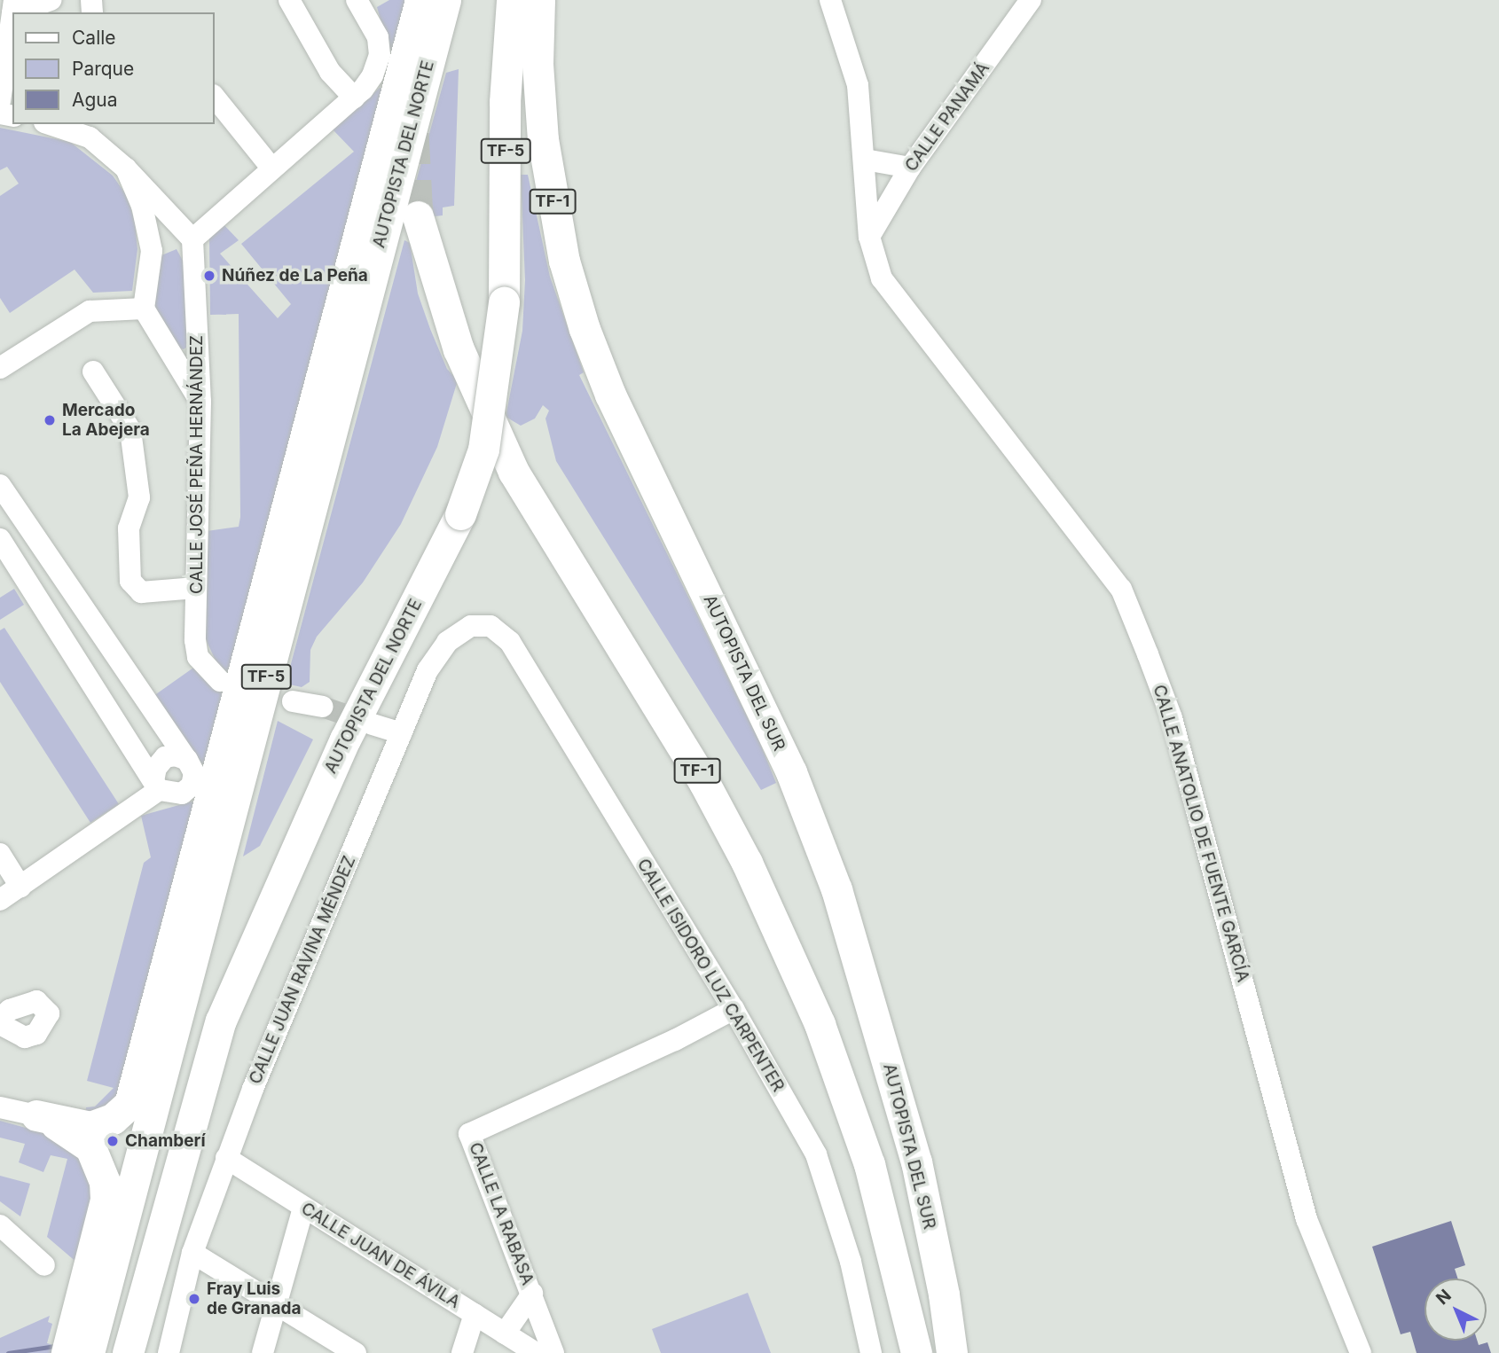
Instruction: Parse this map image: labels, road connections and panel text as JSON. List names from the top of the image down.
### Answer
{
  "streets": {
    "highway": [
      "TF-5",
      "AUTOPISTA DEL NORTE",
      "TF-1",
      "AUTOPISTA DEL SUR"
    ],
    "street": [
      "CALLE PANAMÁ",
      "CALLE JOSÉ PEÑA HERNÁNDEZ",
      "CALLE ANATOLIO DE FUENTE GARCÍA",
      "CALLE JUAN RAVINA MÉNDEZ",
      "CALLE ISIDORO LUZ CARPENTER",
      "CALLE LA RABASA",
      "CALLE JUAN DE ÁVILA"
    ]
  },
  "crossings": [
    ["CALLE PANAMÁ", "CALLE ANATOLIO DE FUENTE GARCÍA"],
    ["CALLE JUAN RAVINA MÉNDEZ", "CALLE ISIDORO LUZ CARPENTER"],
    ["CALLE JUAN RAVINA MÉNDEZ", "CALLE JUAN DE ÁVILA"],
    ["CALLE ISIDORO LUZ CARPENTER", "CALLE LA RABASA"],
    ["CALLE LA RABASA", "CALLE JUAN DE ÁVILA"]
  ],
  "places": [
    "Núñez de La Peña",
    "Mercado La Abejera",
    "Chamberí",
    "Fray Luis de Granada"
  ],
  "legend": ["Calle", "Parque", "Agua"],
  "north": "top left"
}
